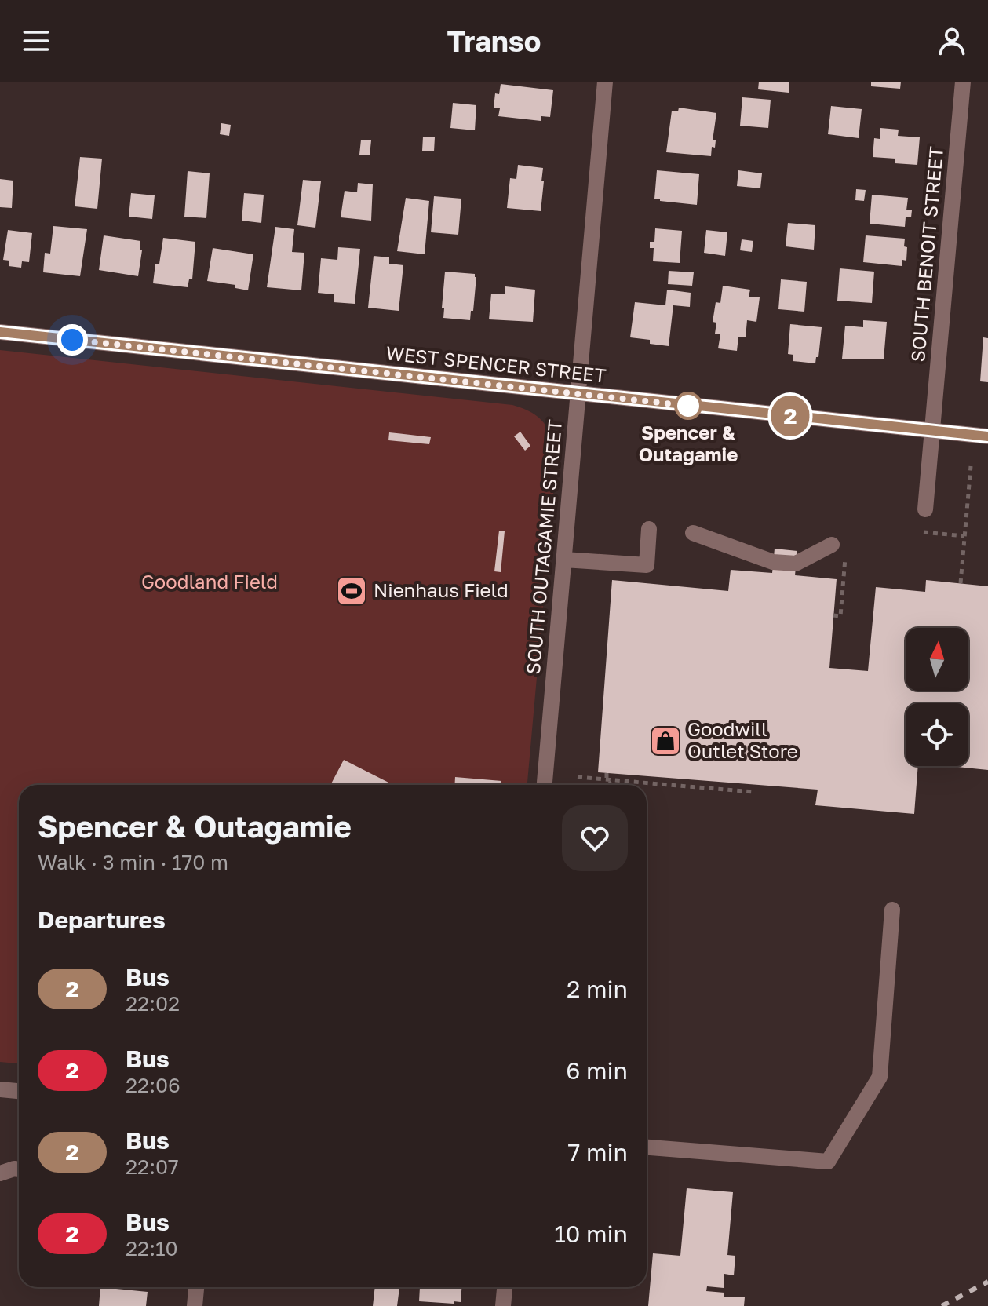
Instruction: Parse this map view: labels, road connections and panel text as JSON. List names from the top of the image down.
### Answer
{
  "streets": {
    "street": ["SOUTH BENOIT STREET", "WEST SPENCER STREET", "SOUTH OUTAGAMIE STREET"]
  },
  "crossings": [
    ["SOUTH BENOIT STREET", "WEST SPENCER STREET"],
    ["WEST SPENCER STREET", "SOUTH OUTAGAMIE STREET"]
  ],
  "parks": ["Goodland Field"],
  "places": {
    "other": ["Spencer & Outagamie"],
    "sports": ["Nienhaus Field"],
    "shop": ["Goodwill Outlet Store"]
  },
  "lines": ["bus line 2"],
  "north": "top",
  "page": {
    "header": "Transo",
    "on_map": "2",
    "heading": [
      ["Spencer & Outagamie", "Walk · 3 min · 170 m"],
      "Departures"
    ],
    "list": [
      {
        "mark": "2",
        "name": "Bus",
        "note": "22:02",
        "value": "2 min"
      },
      {
        "mark": "2",
        "name": "Bus",
        "note": "22:06",
        "value": "6 min"
      },
      {
        "mark": "2",
        "name": "Bus",
        "note": "22:07",
        "value": "7 min"
      },
      {
        "mark": "2",
        "name": "Bus",
        "note": "22:10",
        "value": "10 min"
      }
    ]
  }
}
